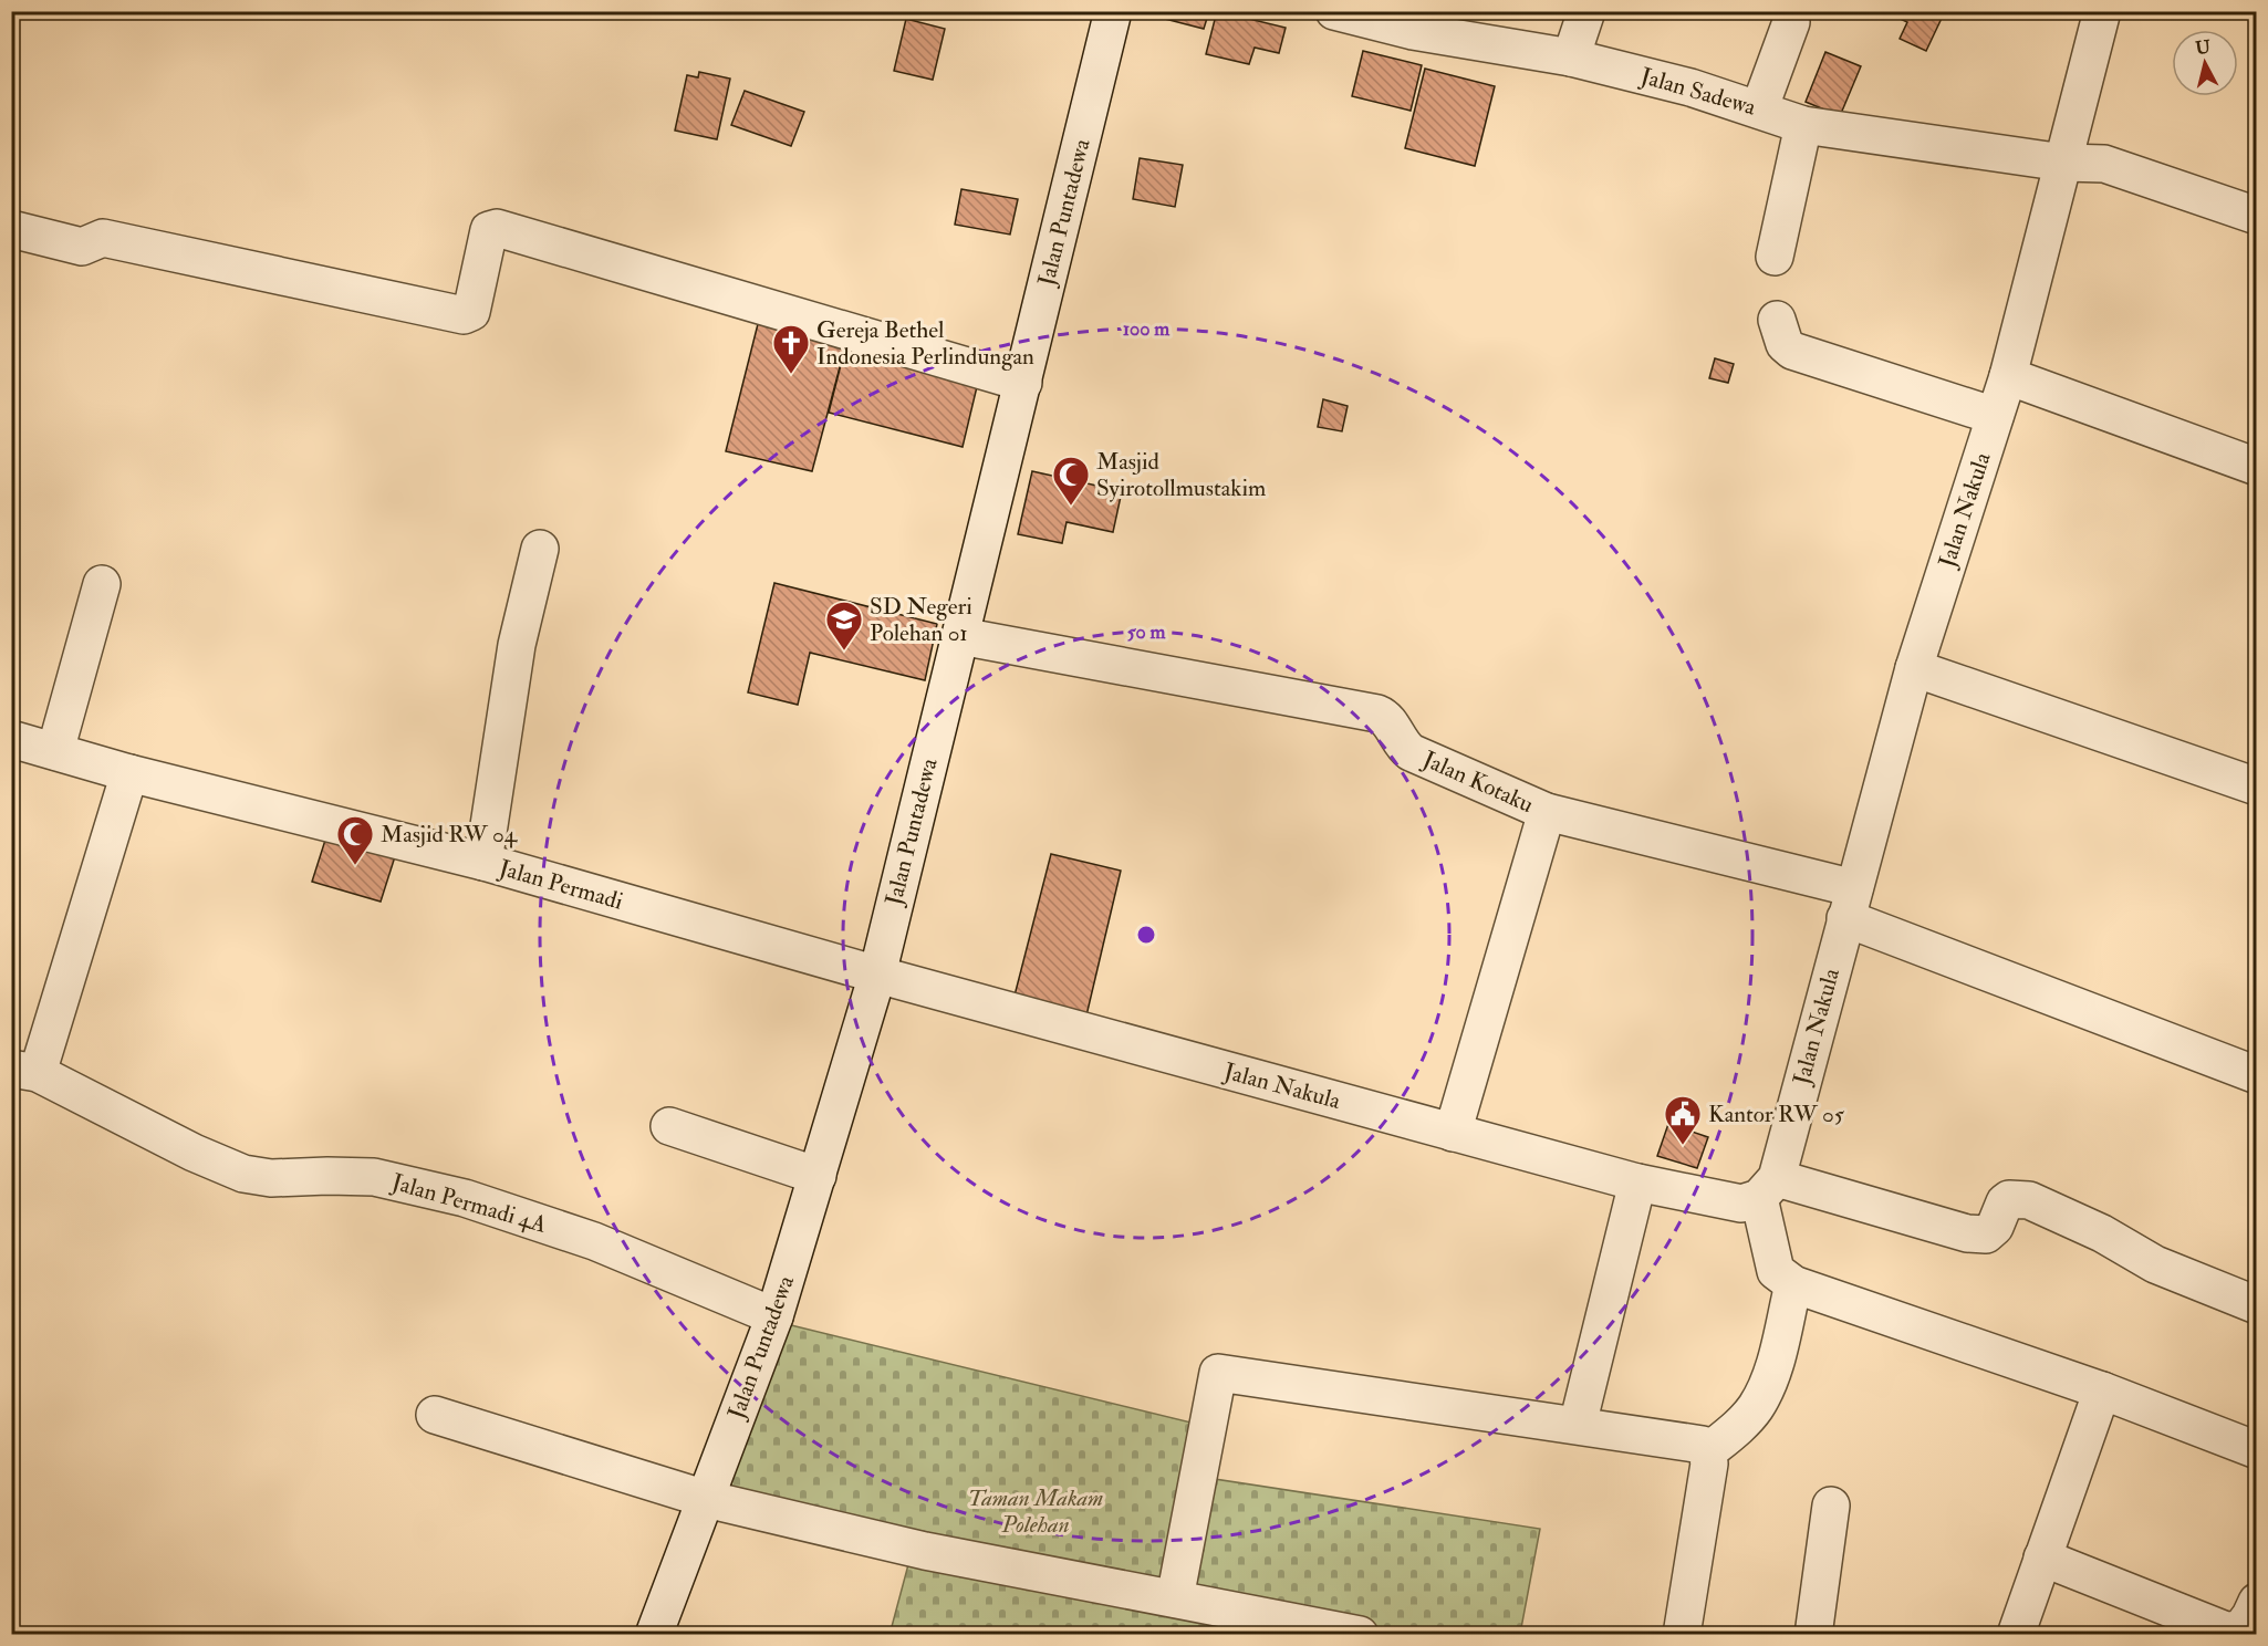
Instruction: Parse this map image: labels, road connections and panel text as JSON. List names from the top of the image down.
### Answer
{
  "streets": {
    "street": [
      "Jalan Sadewa",
      "Jalan Puntadewa",
      "Jalan Nakula",
      "Jalan Kotaku",
      "Jalan Permadi",
      "Jalan Permadi 4A"
    ]
  },
  "crossings": [
    ["Jalan Sadewa", "Jalan Nakula"],
    ["Jalan Puntadewa", "Jalan Nakula"],
    ["Jalan Puntadewa", "Jalan Kotaku"],
    ["Jalan Puntadewa", "Jalan Permadi"],
    ["Jalan Puntadewa", "Jalan Permadi 4A"],
    ["Jalan Nakula", "Jalan Kotaku"],
    ["Jalan Nakula", "Jalan Permadi"]
  ],
  "parks": ["Taman Makam Polehan"],
  "places": {
    "church": ["Gereja Bethel Indonesia Perlindungan"],
    "mosque": ["Masjid Syirotollmustakim", "Masjid RW 04"],
    "school or university": ["SD Negeri Polehan 01"],
    "public building": ["Kantor RW 05"]
  },
  "north": "top",
  "rings": ["100 m", "50 m"]
}
